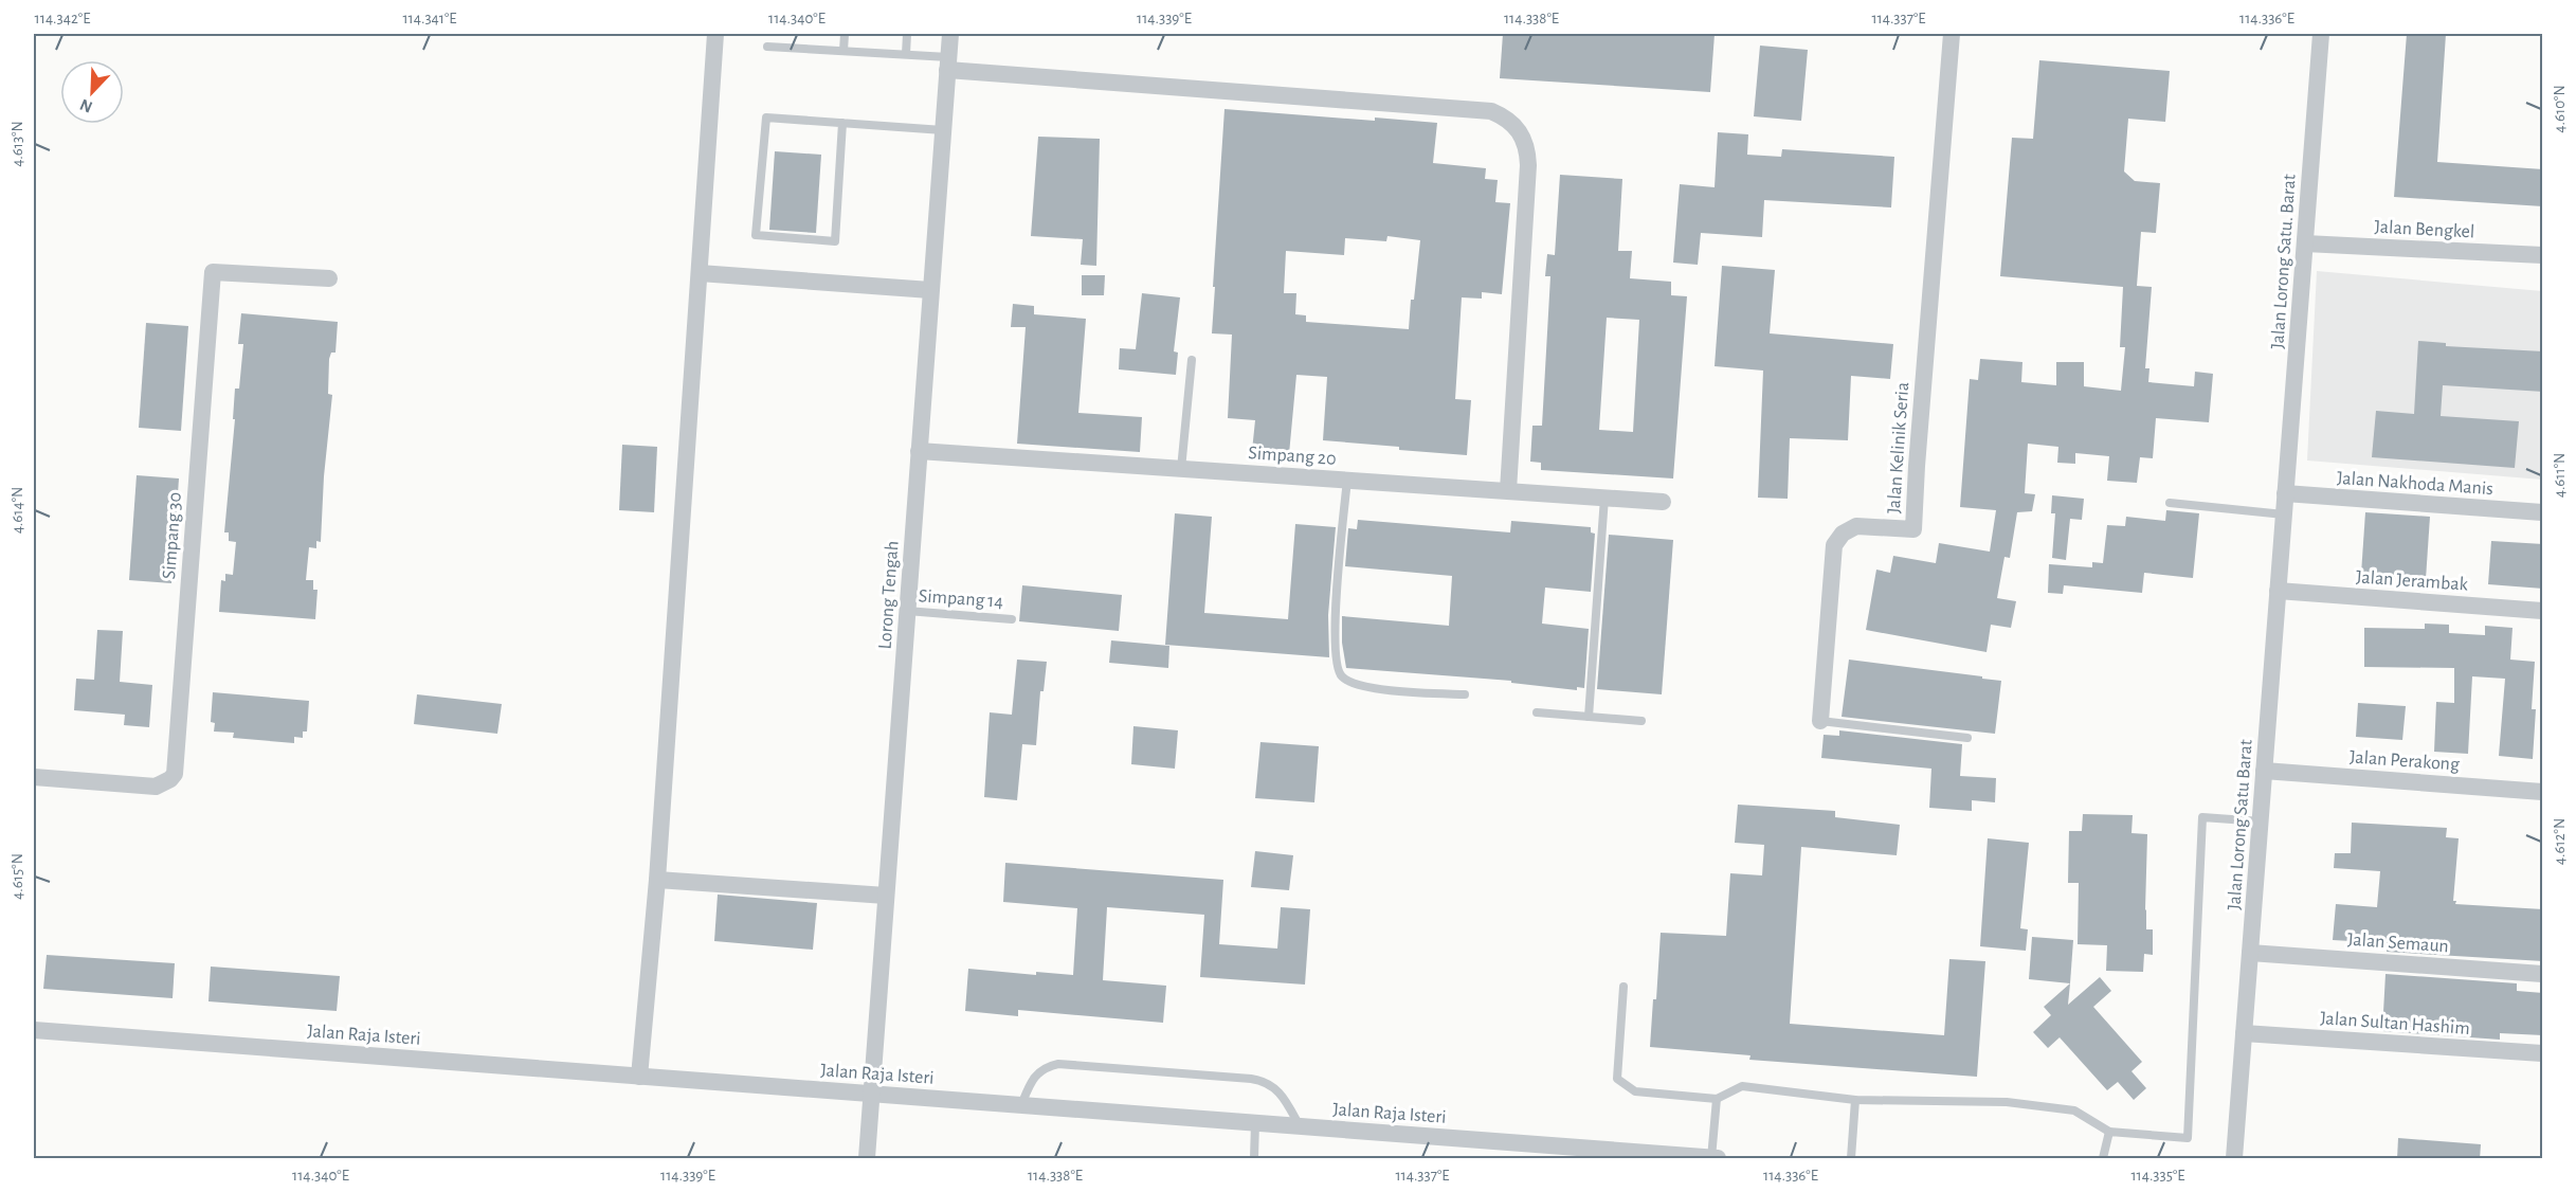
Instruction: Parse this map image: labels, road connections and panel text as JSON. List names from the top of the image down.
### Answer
{
  "streets": {
    "street": [
      "Jalan Bengkel",
      "Jalan Lorong Satu. Barat",
      "Jalan Kelinik Seria",
      "Simpang 20",
      "Jalan Nakhoda Manis",
      "Simpang 30",
      "Jalan Jerambak",
      "Lorong Tengah",
      "Jalan Perakong",
      "Jalan Lorong Satu Barat",
      "Jalan Semaun",
      "Jalan Sultan Hashim",
      "Jalan Raja Isteri"
    ],
    "lane": ["Simpang 14"]
  },
  "crossings": [
    ["Jalan Bengkel", "Jalan Lorong Satu. Barat"],
    ["Jalan Lorong Satu. Barat", "Jalan Nakhoda Manis"],
    ["Jalan Lorong Satu. Barat", "Jalan Lorong Satu Barat"],
    ["Simpang 20", "Lorong Tengah"],
    ["Jalan Nakhoda Manis", "Jalan Lorong Satu Barat"],
    ["Jalan Jerambak", "Jalan Lorong Satu Barat"],
    ["Lorong Tengah", "Simpang 14"],
    ["Lorong Tengah", "Jalan Raja Isteri"],
    ["Jalan Perakong", "Jalan Lorong Satu Barat"],
    ["Jalan Lorong Satu Barat", "Jalan Semaun"],
    ["Jalan Lorong Satu Barat", "Jalan Sultan Hashim"]
  ],
  "north": "bottom left",
  "coordinates": [
    "114.342°E",
    "114.341°E",
    "114.340°E",
    "114.339°E",
    "114.338°E",
    "114.337°E",
    "114.336°E",
    "4.610°N",
    "4.613°N",
    "4.611°N",
    "4.614°N",
    "4.612°N",
    "4.615°N",
    "114.335°E"
  ]
}
